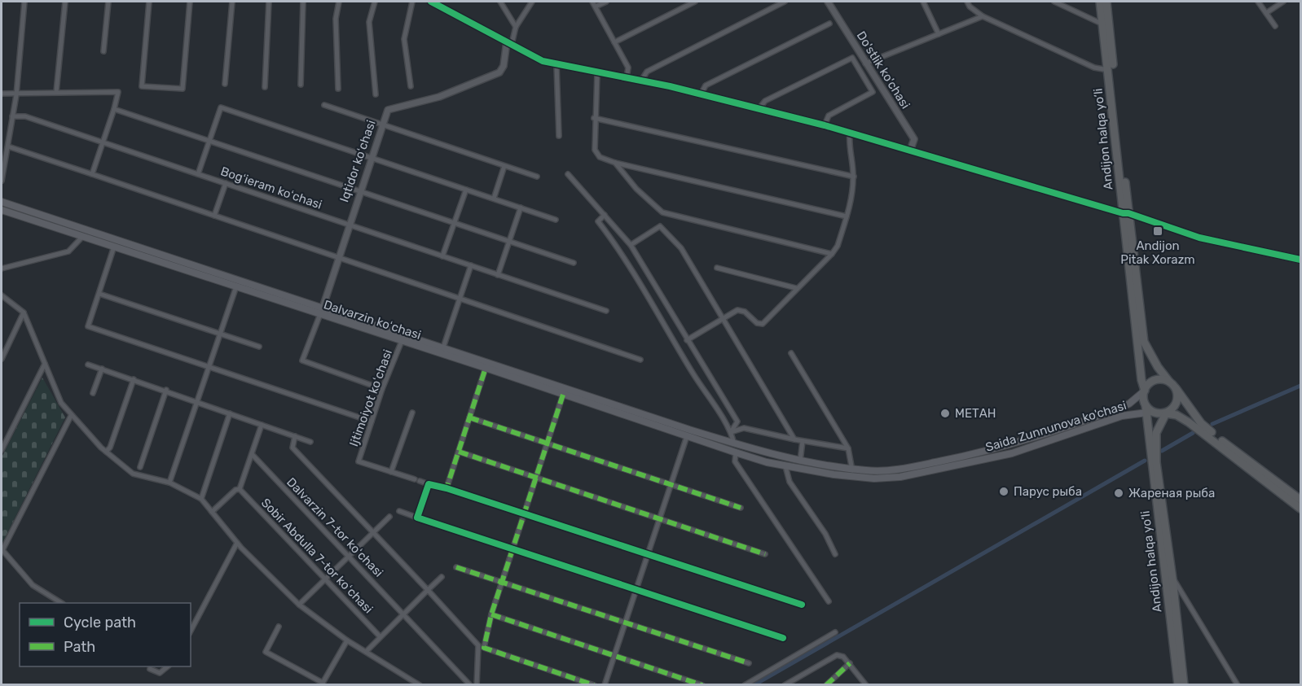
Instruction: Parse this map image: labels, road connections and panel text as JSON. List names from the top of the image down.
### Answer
{
  "streets": {
    "highway": ["Andijon halqa yo‘li"],
    "main road": ["Dalvarzin koʻchasi", "Saida Zunnunova ko'chasi"],
    "street": [
      "Do'stlik ko'chasi",
      "Iqtidor koʻchasi",
      "Bogʻieram koʻchasi",
      "Ijtimoiyot koʻchasi",
      "Dalvarzin 7-tor koʻchasi",
      "Sobir Abdulla 7-tor koʻchasi"
    ]
  },
  "crossings": [
    ["Andijon halqa yo‘li", "Saida Zunnunova ko'chasi"],
    ["Iqtidor koʻchasi", "Bogʻieram koʻchasi"],
    ["Iqtidor koʻchasi", "Dalvarzin koʻchasi"],
    ["Dalvarzin koʻchasi", "Ijtimoiyot koʻchasi"],
    ["Dalvarzin koʻchasi", "Saida Zunnunova ko'chasi"]
  ],
  "places": {
    "transit": ["Andijon Pitak Xorazm"],
    "other": ["МЕТАН", "Парус рыба", "Жареная рыба"]
  },
  "legend": ["Cycle path", "Path"]
}
